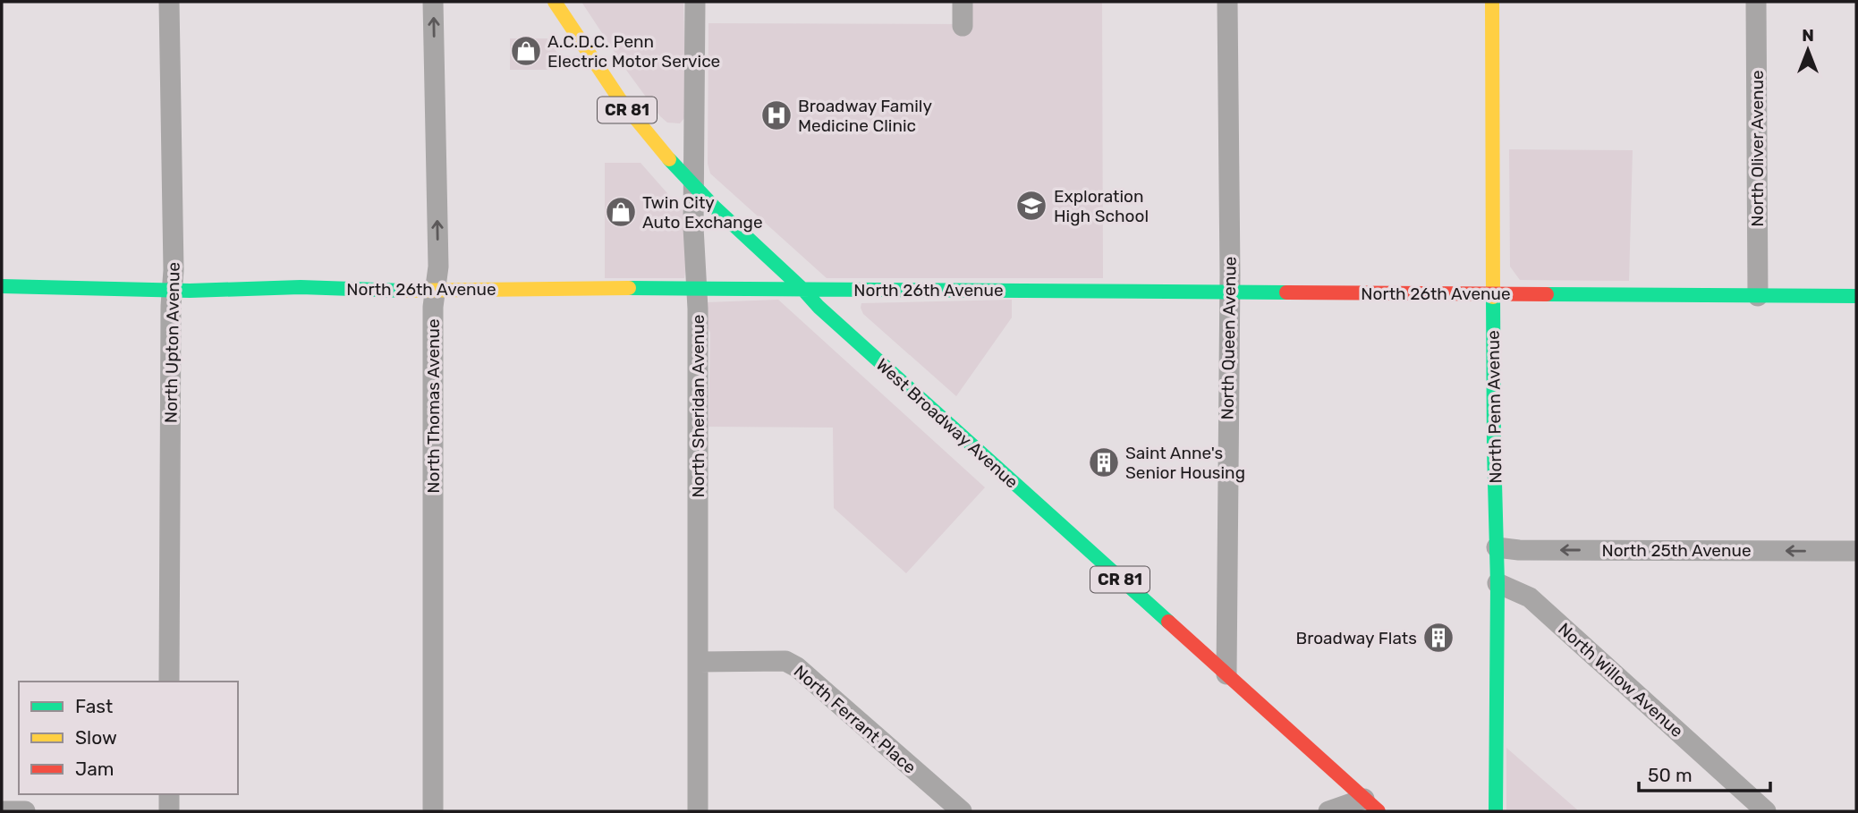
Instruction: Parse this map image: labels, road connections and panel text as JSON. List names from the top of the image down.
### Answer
{
  "streets": {
    "main road": [
      "CR 81",
      "North 26th Avenue",
      "North Penn Avenue",
      "West Broadway Avenue"
    ],
    "street": [
      "North Oliver Avenue",
      "North Queen Avenue",
      "North Upton Avenue",
      "North Thomas Avenue",
      "North Sheridan Avenue",
      "North 25th Avenue",
      "North Willow Avenue",
      "North Ferrant Place"
    ]
  },
  "crossings": [
    ["North Oliver Avenue", "North 26th Avenue"],
    ["North 26th Avenue", "North Queen Avenue"],
    ["North 26th Avenue", "North Upton Avenue"],
    ["North 26th Avenue", "North Thomas Avenue"],
    ["North 26th Avenue", "North Sheridan Avenue"],
    ["North 26th Avenue", "North Penn Avenue"],
    ["North 26th Avenue", "West Broadway Avenue"],
    ["North Queen Avenue", "West Broadway Avenue"],
    ["North Sheridan Avenue", "West Broadway Avenue"],
    ["North Sheridan Avenue", "North Ferrant Place"],
    ["North Penn Avenue", "North 25th Avenue"],
    ["North Penn Avenue", "North Willow Avenue"]
  ],
  "one_way": ["North Thomas Avenue", "North 25th Avenue"],
  "places": {
    "shop": ["A.C.D.C. Penn Electric Motor Service", "Twin City Auto Exchange"],
    "hospital": ["Broadway Family Medicine Clinic"],
    "school or university": ["Exploration High School"],
    "building": ["Saint Anne's Senior Housing", "Broadway Flats"]
  },
  "legend": ["Fast", "Slow", "Jam"],
  "scale_bar": "50 m",
  "north": "top"
}
